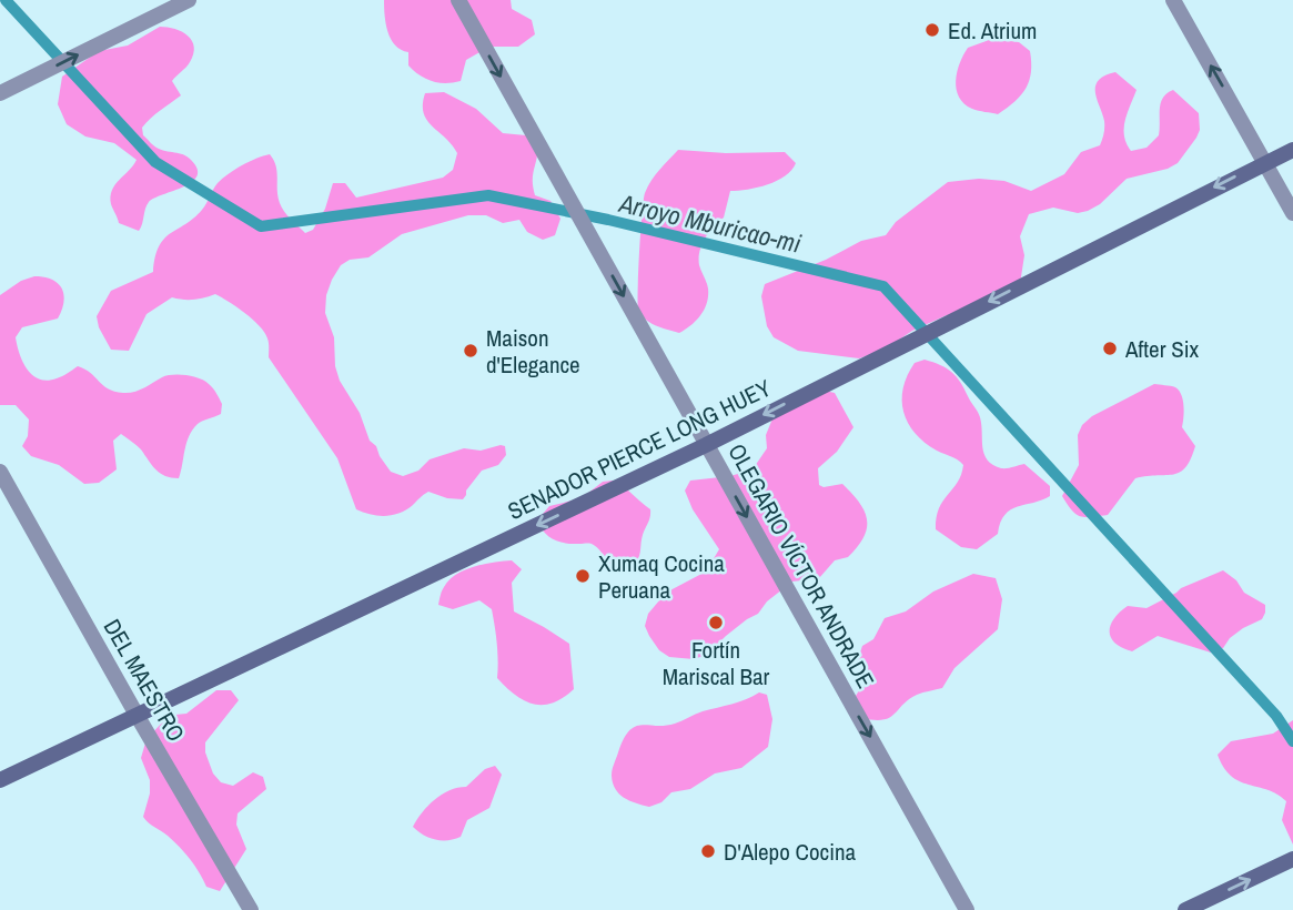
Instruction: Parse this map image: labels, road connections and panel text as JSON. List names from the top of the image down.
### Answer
{
  "streets": {
    "street": ["SENADOR PIERCE LONG HUEY", "OLEGARIO VÍCTOR ANDRADE", "DEL MAESTRO"]
  },
  "crossings": [
    ["SENADOR PIERCE LONG HUEY", "OLEGARIO VÍCTOR ANDRADE"],
    ["SENADOR PIERCE LONG HUEY", "DEL MAESTRO"]
  ],
  "one_way": ["SENADOR PIERCE LONG HUEY", "OLEGARIO VÍCTOR ANDRADE"],
  "water": ["Arroyo Mburicao-mi"],
  "places": [
    "Ed. Atrium",
    "After Six",
    "Maison d'Elegance",
    "Xumaq Cocina Peruana",
    "Fortín Mariscal Bar",
    "D'Alepo Cocina"
  ]
}
